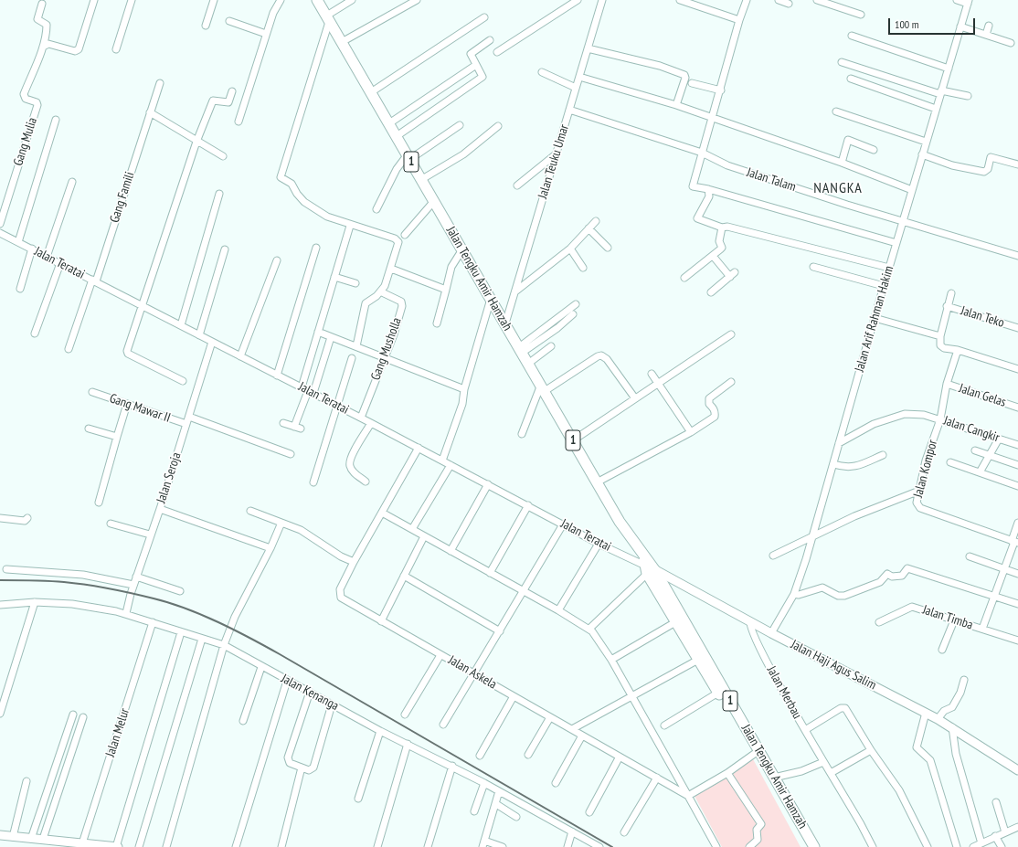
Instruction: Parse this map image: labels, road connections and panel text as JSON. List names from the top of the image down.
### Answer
{
  "streets": {
    "main road": ["1", "Jalan Tengku Amir Hamzah"],
    "street": [
      "Gang Mulia",
      "Jalan Teuku Umar",
      "Jalan Talam",
      "Gang Famili",
      "Jalan Teratai",
      "Jalan Teko",
      "Jalan Arif Rahman Hakim",
      "Gang Musholla",
      "Jalan Gelas",
      "Gang Mawar II",
      "Jalan Cangkir",
      "Jalan Kompor",
      "Jalan Seroja",
      "Jalan Timba",
      "Jalan Haji Agus Salim",
      "Jalan Askela",
      "Jalan Kenanga",
      "Jalan Merbau",
      "Jalan Melur"
    ]
  },
  "crossings": [
    ["Jalan Teuku Umar", "Jalan Talam"],
    ["Jalan Teuku Umar", "Jalan Tengku Amir Hamzah"],
    ["Jalan Talam", "Jalan Arif Rahman Hakim"],
    ["Gang Famili", "Jalan Teratai"],
    ["Jalan Teratai", "Jalan Tengku Amir Hamzah"],
    ["Jalan Teratai", "Gang Musholla"],
    ["Jalan Teratai", "Jalan Seroja"],
    ["Jalan Teratai", "Jalan Haji Agus Salim"],
    ["Jalan Teratai", "Jalan Askela"],
    ["Jalan Tengku Amir Hamzah", "Jalan Haji Agus Salim"],
    ["Jalan Arif Rahman Hakim", "Jalan Cangkir"],
    ["Jalan Arif Rahman Hakim", "Jalan Haji Agus Salim"],
    ["Jalan Gelas", "Jalan Kompor"],
    ["Gang Mawar II", "Jalan Seroja"],
    ["Jalan Cangkir", "Jalan Kompor"],
    ["Jalan Seroja", "Jalan Kenanga"],
    ["Jalan Haji Agus Salim", "Jalan Merbau"],
    ["Jalan Kenanga", "Jalan Melur"]
  ],
  "districts": ["NANGKA"],
  "scale_bar": "100 m"
}
